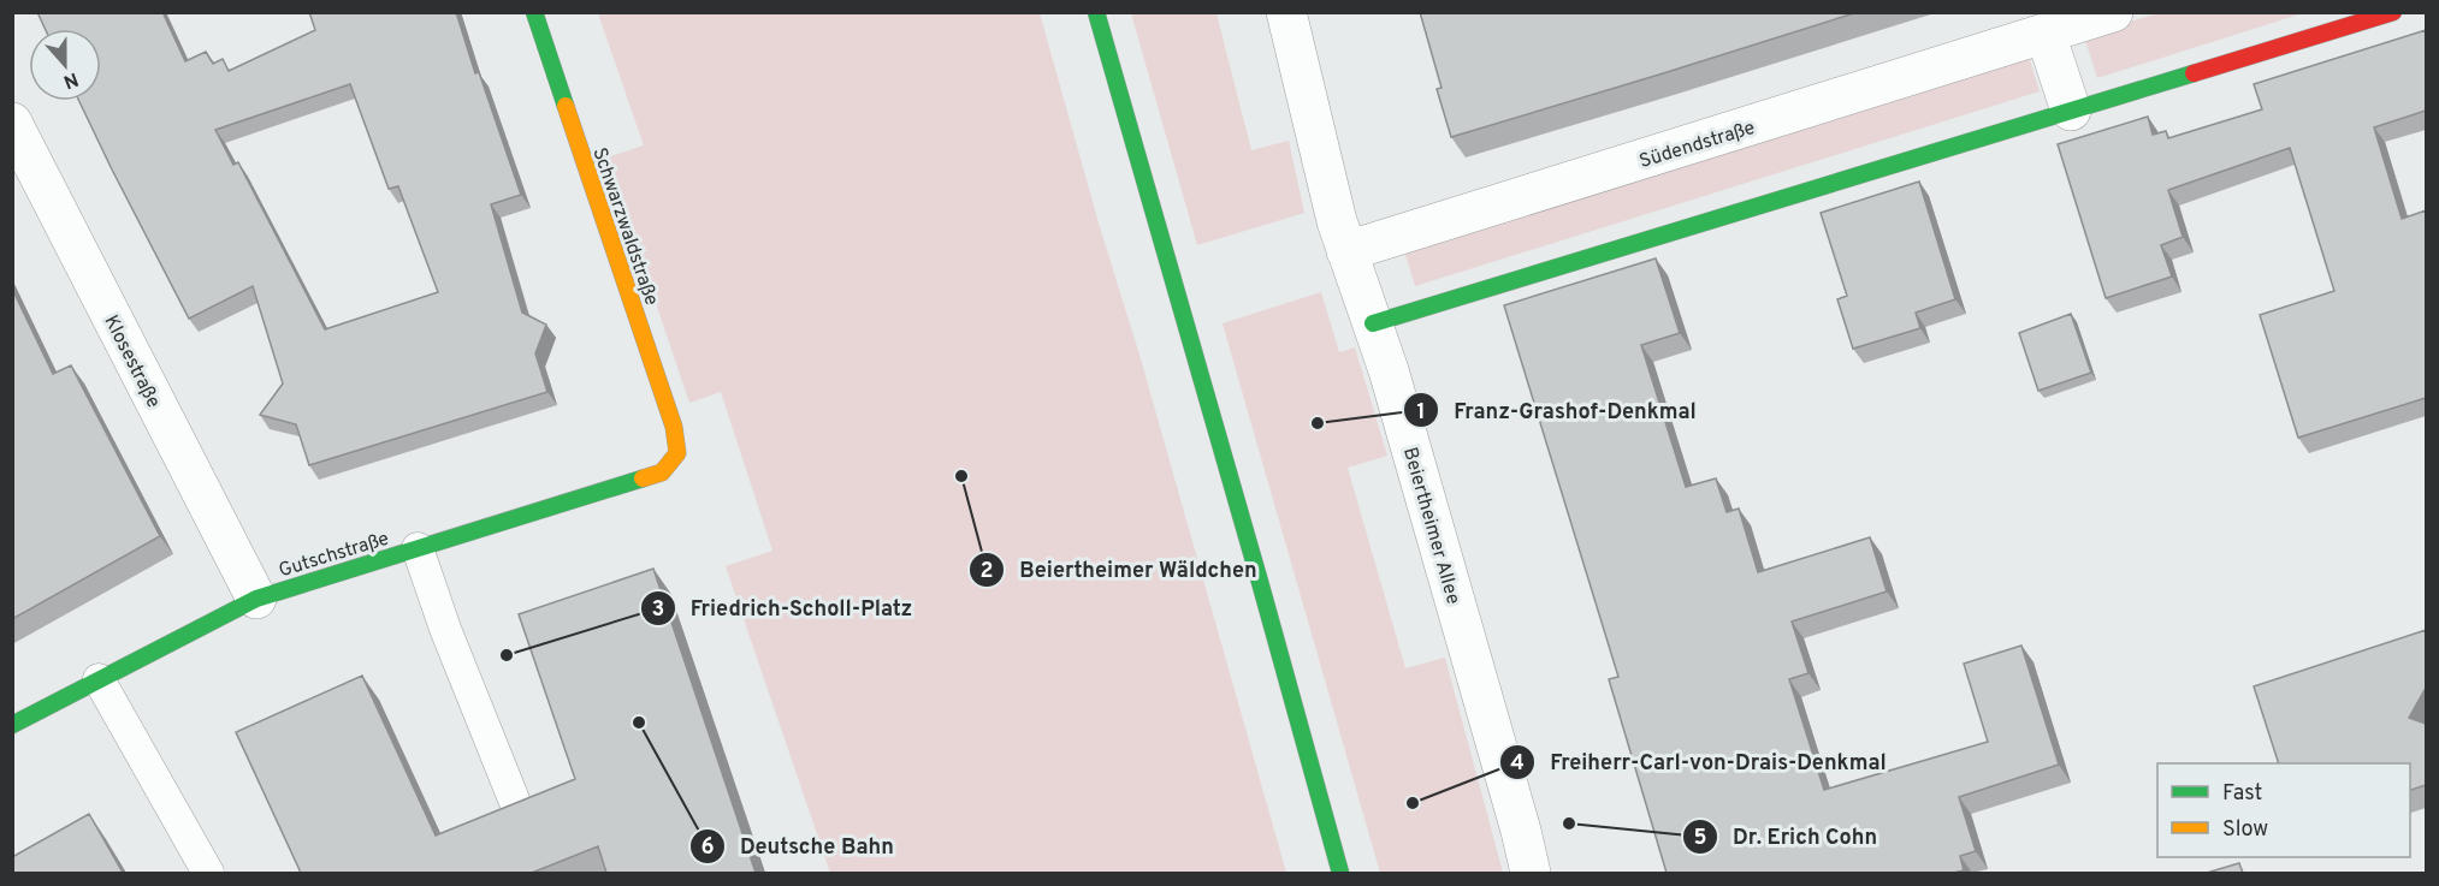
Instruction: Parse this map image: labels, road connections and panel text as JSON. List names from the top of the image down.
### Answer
{
  "streets": {
    "street": [
      "Südendstraße",
      "Schwarzwaldstraße",
      "Klosestraße",
      "Beiertheimer Allee",
      "Gutschstraße"
    ]
  },
  "crossings": [
    ["Südendstraße", "Beiertheimer Allee"],
    ["Schwarzwaldstraße", "Gutschstraße"],
    ["Klosestraße", "Gutschstraße"]
  ],
  "places": [
    "Franz-Grashof-Denkmal",
    "Beiertheimer Wäldchen",
    "Friedrich-Scholl-Platz",
    "Deutsche Bahn",
    "Freiherr-Carl-von-Drais-Denkmal",
    "Dr. Erich Cohn"
  ],
  "legend": ["Fast", "Slow"],
  "north": "bottom"
}
